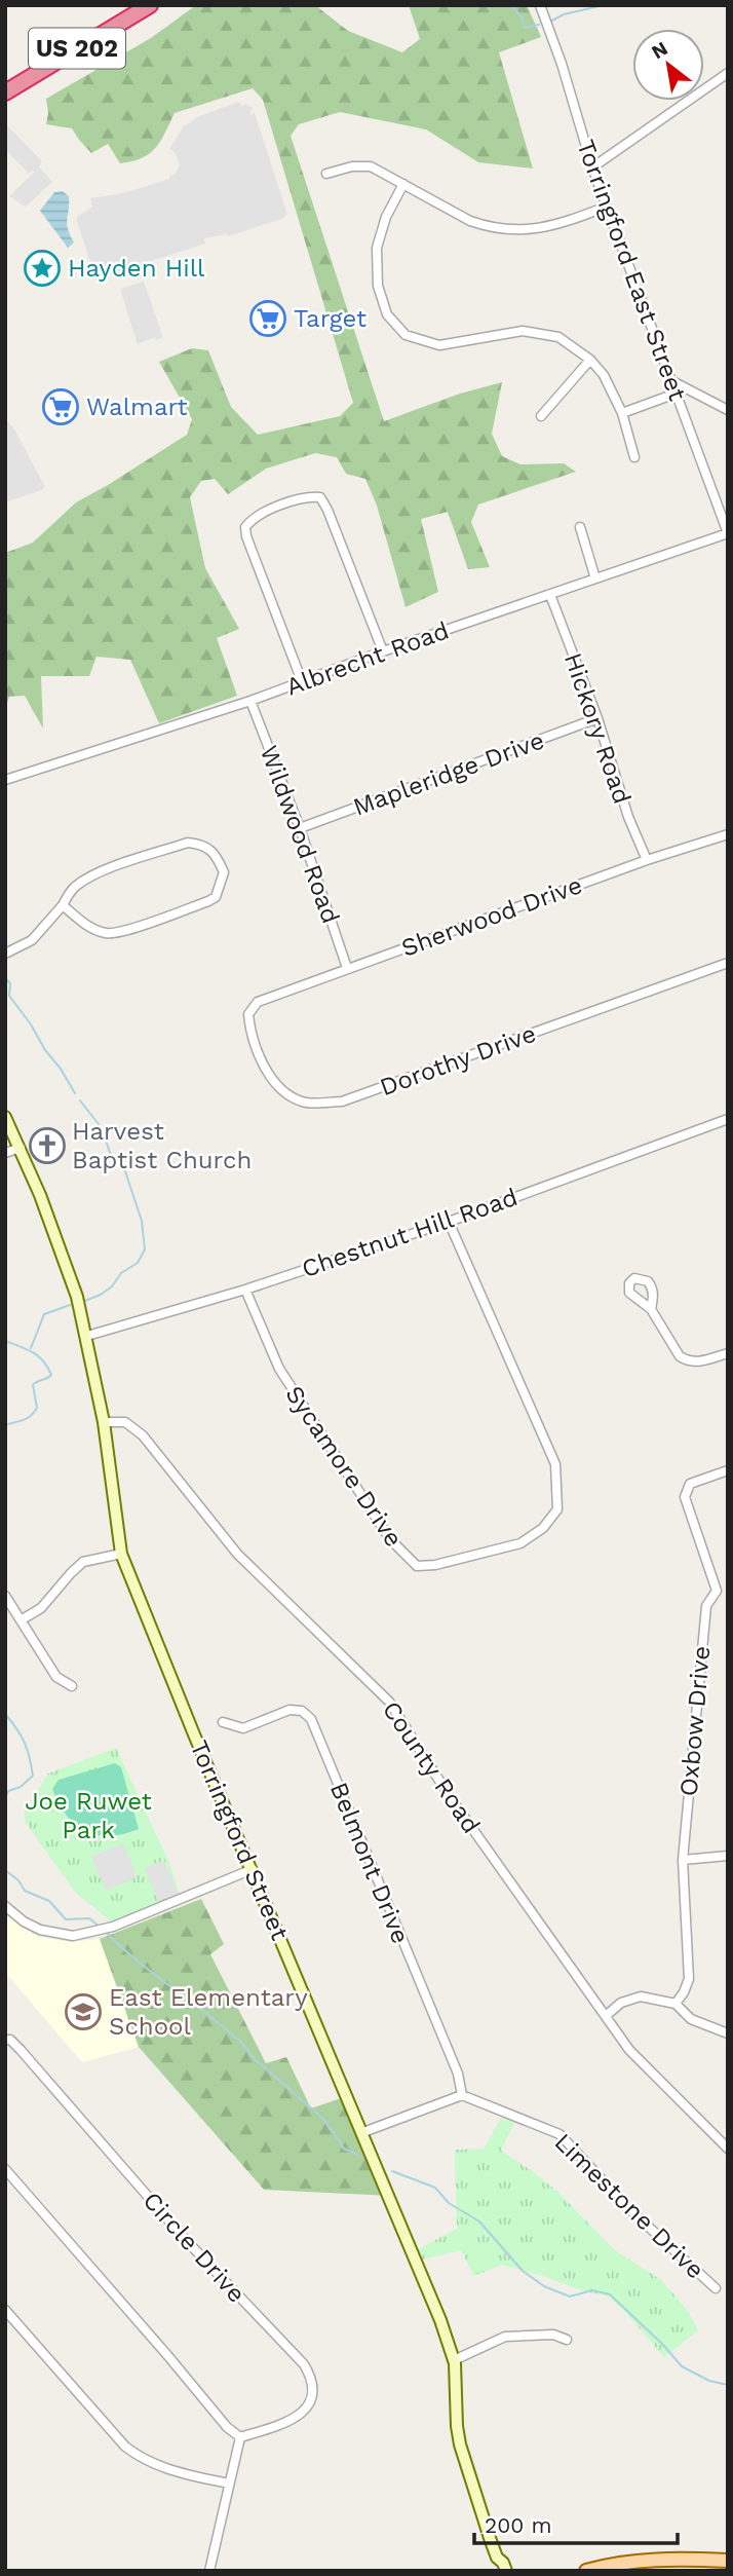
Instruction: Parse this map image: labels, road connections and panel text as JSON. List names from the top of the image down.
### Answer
{
  "streets": {
    "highway": ["US 202"],
    "main road": ["Torringford Street"],
    "street": [
      "Torringford East Street",
      "Albrecht Road",
      "Hickory Road",
      "Mapleridge Drive",
      "Wildwood Road",
      "Sherwood Drive",
      "Dorothy Drive",
      "Chestnut Hill Road",
      "Sycamore Drive",
      "Oxbow Drive",
      "County Road",
      "Belmont Drive",
      "Limestone Drive",
      "Circle Drive"
    ]
  },
  "crossings": [
    ["Torringford East Street", "Albrecht Road"],
    ["Albrecht Road", "Hickory Road"],
    ["Albrecht Road", "Wildwood Road"],
    ["Hickory Road", "Mapleridge Drive"],
    ["Hickory Road", "Sherwood Drive"],
    ["Mapleridge Drive", "Wildwood Road"],
    ["Wildwood Road", "Sherwood Drive"],
    ["Sherwood Drive", "Dorothy Drive"],
    ["Chestnut Hill Road", "Sycamore Drive"],
    ["Chestnut Hill Road", "Torringford Street"],
    ["County Road", "Torringford Street"],
    ["Belmont Drive", "Limestone Drive"]
  ],
  "parks": ["Joe Ruwet Park"],
  "places": {
    "place": ["Hayden Hill"],
    "supermarket": ["Target", "Walmart"],
    "church": ["Harvest Baptist Church"],
    "school or university": ["East Elementary School"]
  },
  "scale_bar": "200 m",
  "north": "top left"
}
